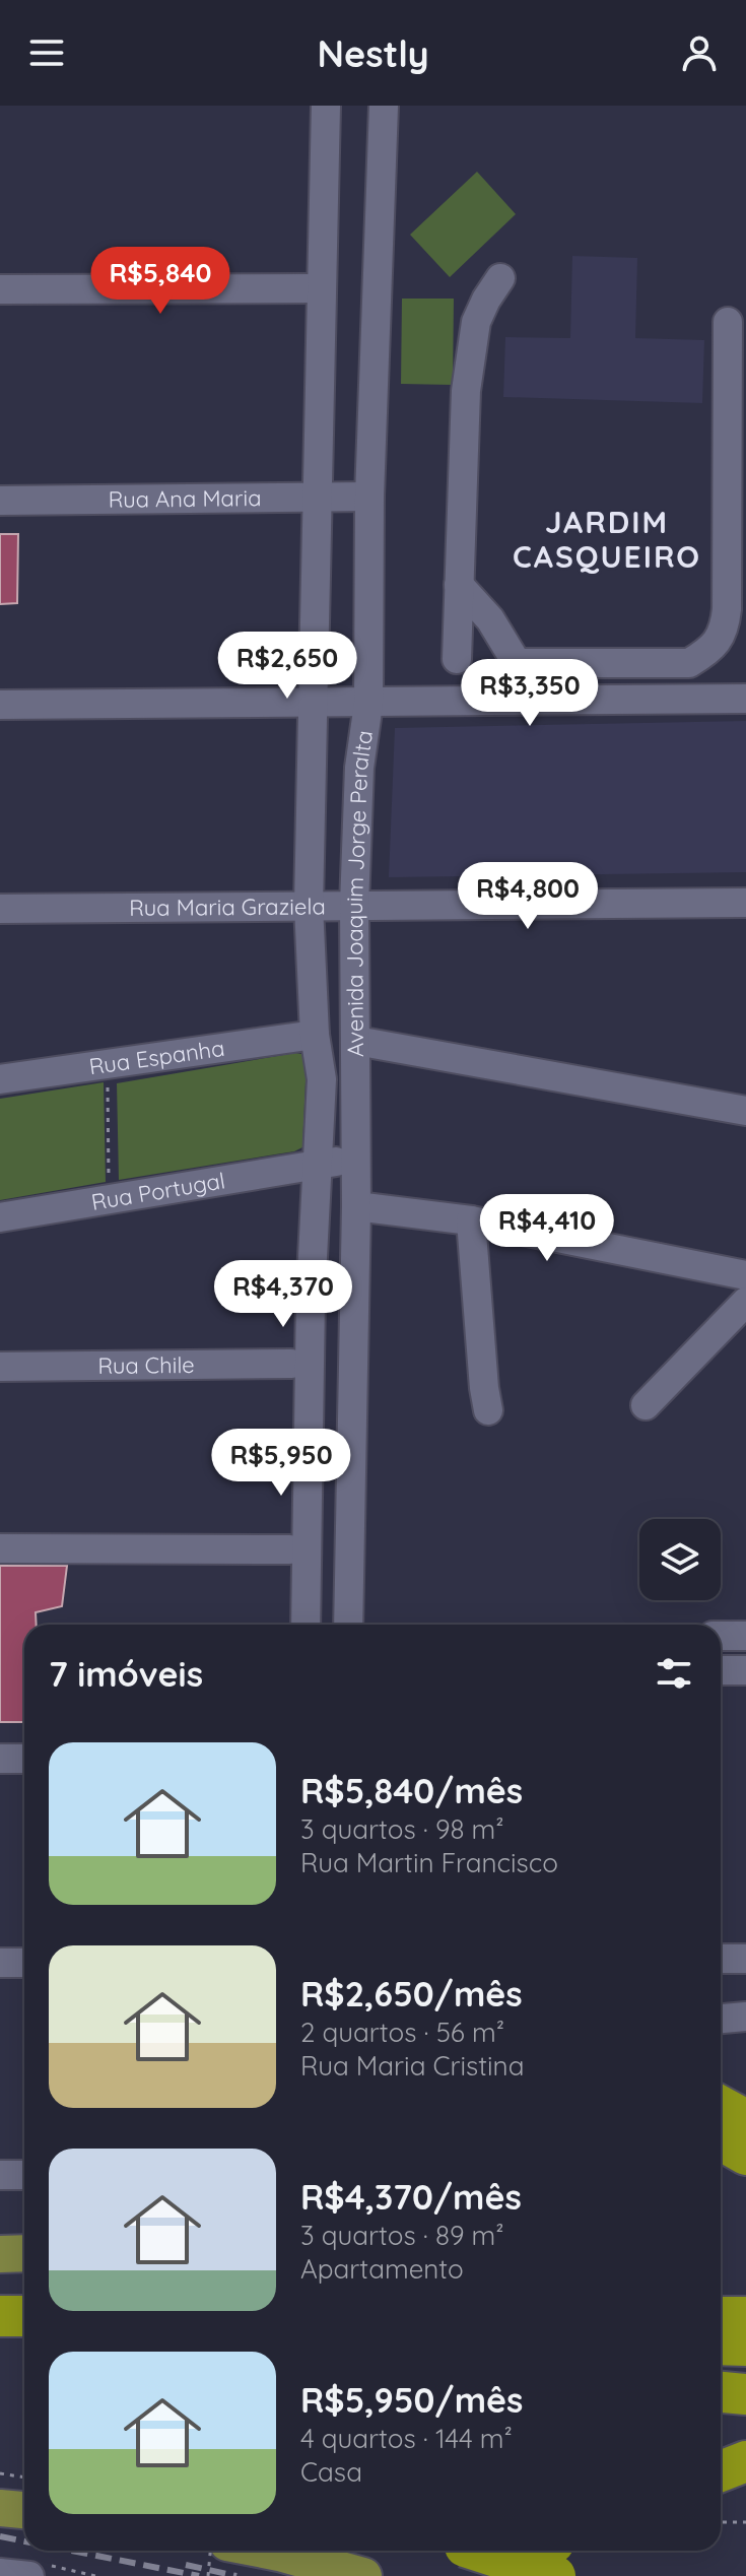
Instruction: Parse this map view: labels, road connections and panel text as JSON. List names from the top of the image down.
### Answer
{
  "streets": {
    "street": [
      "Rua Ana Maria",
      "Avenida Joaquim Jorge Peralta",
      "Rua Maria Graziela",
      "Rua Espanha",
      "Rua Portugal",
      "Rua Chile"
    ]
  },
  "crossings": [
    ["Rua Ana Maria", "Avenida Joaquim Jorge Peralta"],
    ["Avenida Joaquim Jorge Peralta", "Rua Maria Graziela"],
    ["Avenida Joaquim Jorge Peralta", "Rua Espanha"],
    ["Avenida Joaquim Jorge Peralta", "Rua Portugal"],
    ["Avenida Joaquim Jorge Peralta", "Rua Chile"]
  ],
  "districts": ["JARDIM CASQUEIRO"],
  "page": {
    "header": "Nestly",
    "price": [
      "R$5,840",
      "R$2,650",
      "R$3,350",
      "R$4,800",
      "R$4,410",
      "R$4,370",
      "R$5,950"
    ],
    "heading": "7 imóveis",
    "list": [
      {
        "name": "R$5,840/mês",
        "note": "3 quartos · 98 m² · Rua Martin Francisco"
      },
      {
        "name": "R$2,650/mês",
        "note": "2 quartos · 56 m² · Rua Maria Cristina"
      },
      {
        "name": "R$4,370/mês",
        "note": "3 quartos · 89 m² · Apartamento"
      },
      {
        "name": "R$5,950/mês",
        "note": "4 quartos · 144 m² · Casa"
      }
    ]
  }
}
